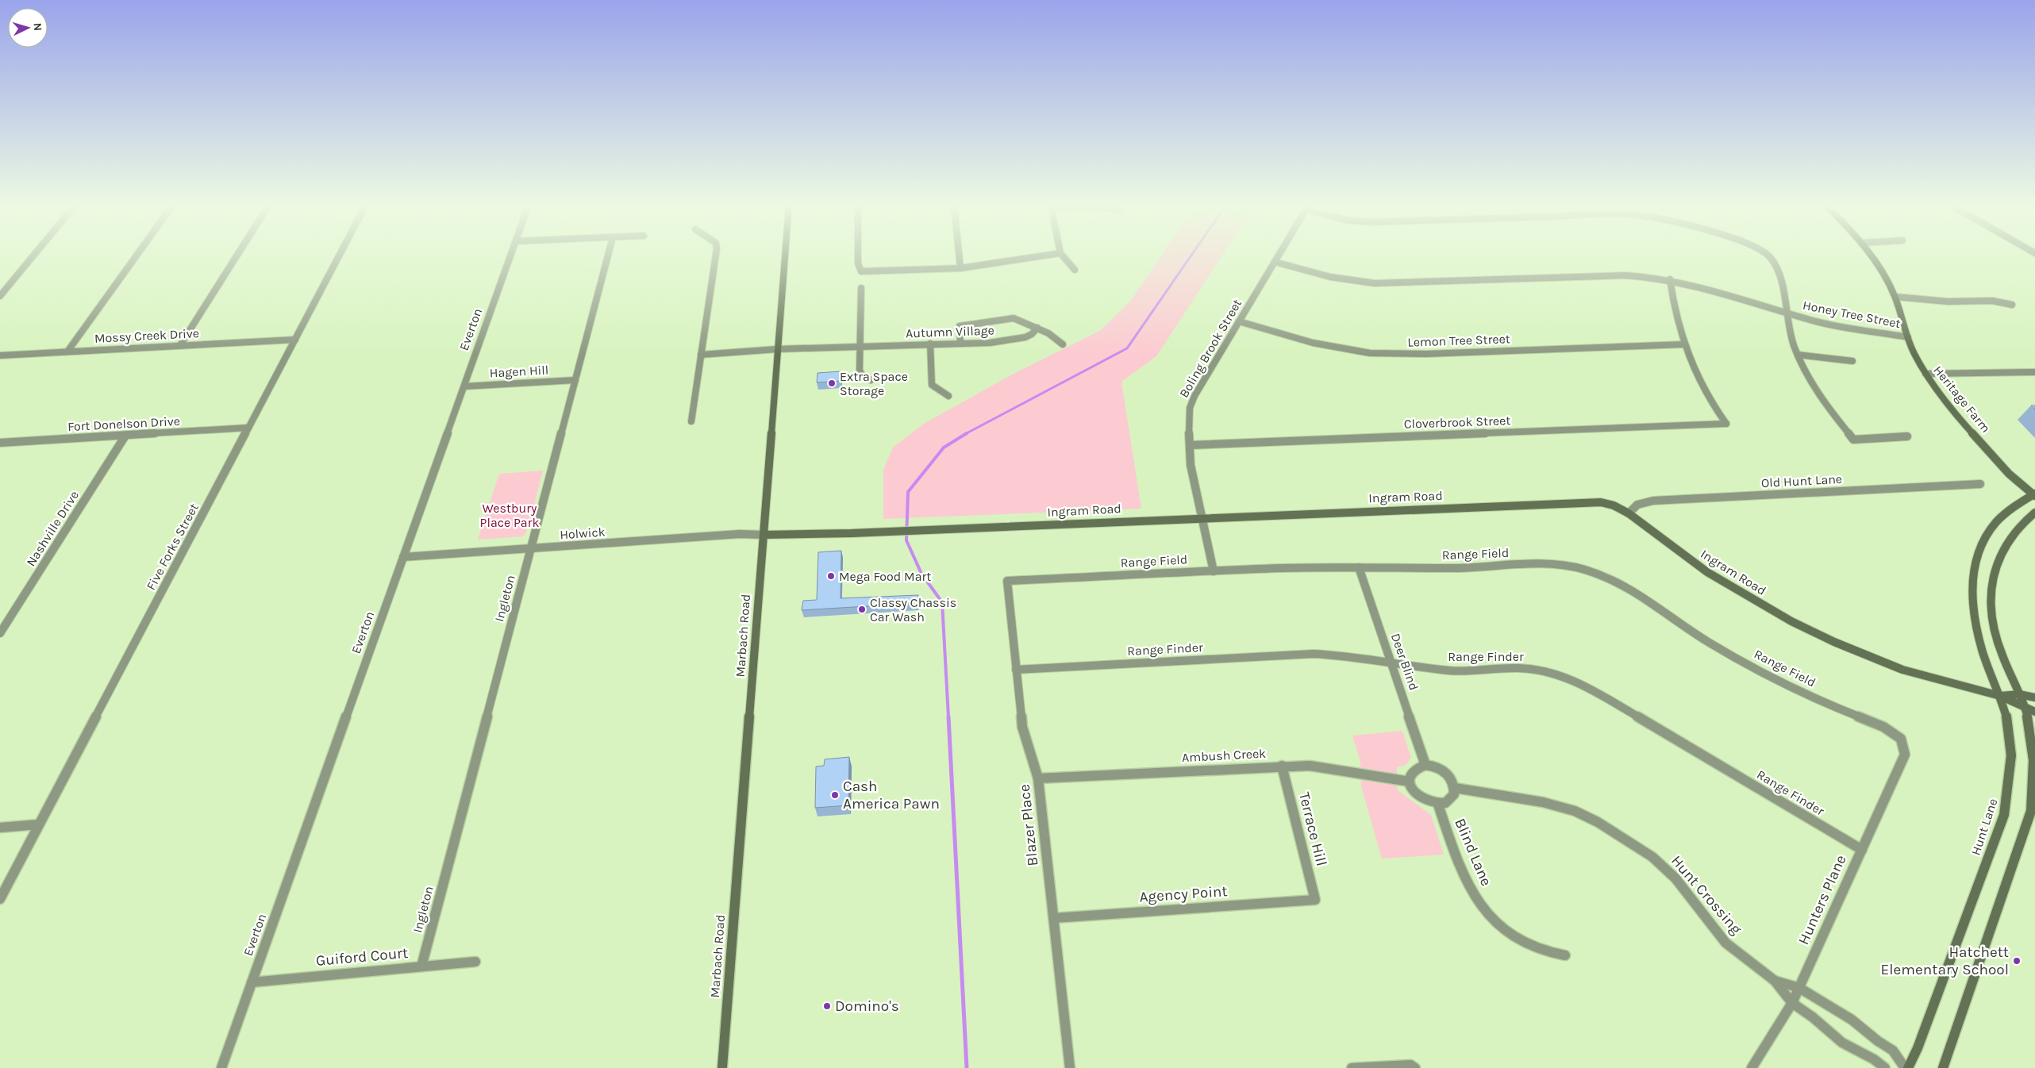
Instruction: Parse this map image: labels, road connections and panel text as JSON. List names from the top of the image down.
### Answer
{
  "streets": {
    "main road": [
      "Heritage Farm",
      "Ingram Road",
      "Marbach Road",
      "Hunt Lane"
    ],
    "street": [
      "Honey Tree Street",
      "Everton",
      "Autumn Village",
      "Mossy Creek Drive",
      "Lemon Tree Street",
      "Boling Brook Street",
      "Hagen Hill",
      "Cloverbrook Street",
      "Fort Donelson Drive",
      "Old Hunt Lane",
      "Nashville Drive",
      "Holwick",
      "Five Forks Street",
      "Range Field",
      "Ingleton",
      "Range Finder",
      "Deer Blind",
      "Ambush Creek",
      "Blazer Place",
      "Terrace Hill",
      "Blind Lane",
      "Agency Point",
      "Hunt Crossing",
      "Hunters Plane",
      "Guiford Court"
    ]
  },
  "crossings": [
    ["Honey Tree Street", "Boling Brook Street"],
    ["Honey Tree Street", "Heritage Farm"],
    ["Everton", "Hagen Hill"],
    ["Everton", "Holwick"],
    ["Everton", "Guiford Court"],
    ["Autumn Village", "Marbach Road"],
    ["Mossy Creek Drive", "Five Forks Street"],
    ["Lemon Tree Street", "Boling Brook Street"],
    ["Lemon Tree Street", "Cloverbrook Street"],
    ["Boling Brook Street", "Cloverbrook Street"],
    ["Boling Brook Street", "Ingram Road"],
    ["Boling Brook Street", "Range Field"],
    ["Hagen Hill", "Ingleton"],
    ["Heritage Farm", "Hunt Lane"],
    ["Fort Donelson Drive", "Nashville Drive"],
    ["Fort Donelson Drive", "Five Forks Street"],
    ["Old Hunt Lane", "Ingram Road"],
    ["Ingram Road", "Holwick"],
    ["Ingram Road", "Marbach Road"],
    ["Ingram Road", "Hunt Lane"],
    ["Holwick", "Ingleton"],
    ["Holwick", "Marbach Road"],
    ["Range Field", "Deer Blind"],
    ["Range Field", "Blazer Place"],
    ["Range Field", "Hunters Plane"],
    ["Ingleton", "Guiford Court"],
    ["Range Finder", "Deer Blind"],
    ["Range Finder", "Blazer Place"],
    ["Range Finder", "Hunters Plane"],
    ["Deer Blind", "Ambush Creek"],
    ["Deer Blind", "Blind Lane"],
    ["Deer Blind", "Hunt Crossing"],
    ["Ambush Creek", "Blazer Place"],
    ["Ambush Creek", "Terrace Hill"],
    ["Ambush Creek", "Blind Lane"],
    ["Ambush Creek", "Hunt Crossing"],
    ["Blazer Place", "Agency Point"],
    ["Hunt Lane", "Hunt Crossing"],
    ["Terrace Hill", "Agency Point"],
    ["Blind Lane", "Hunt Crossing"],
    ["Hunt Crossing", "Hunters Plane"]
  ],
  "parks": ["Westbury Place Park"],
  "places": [
    "Extra Space Storage",
    "Mega Food Mart",
    "Classy Chassis Car Wash",
    "Cash America Pawn",
    "Hatchett Elementary School",
    "Domino's"
  ],
  "north": "right"
}
